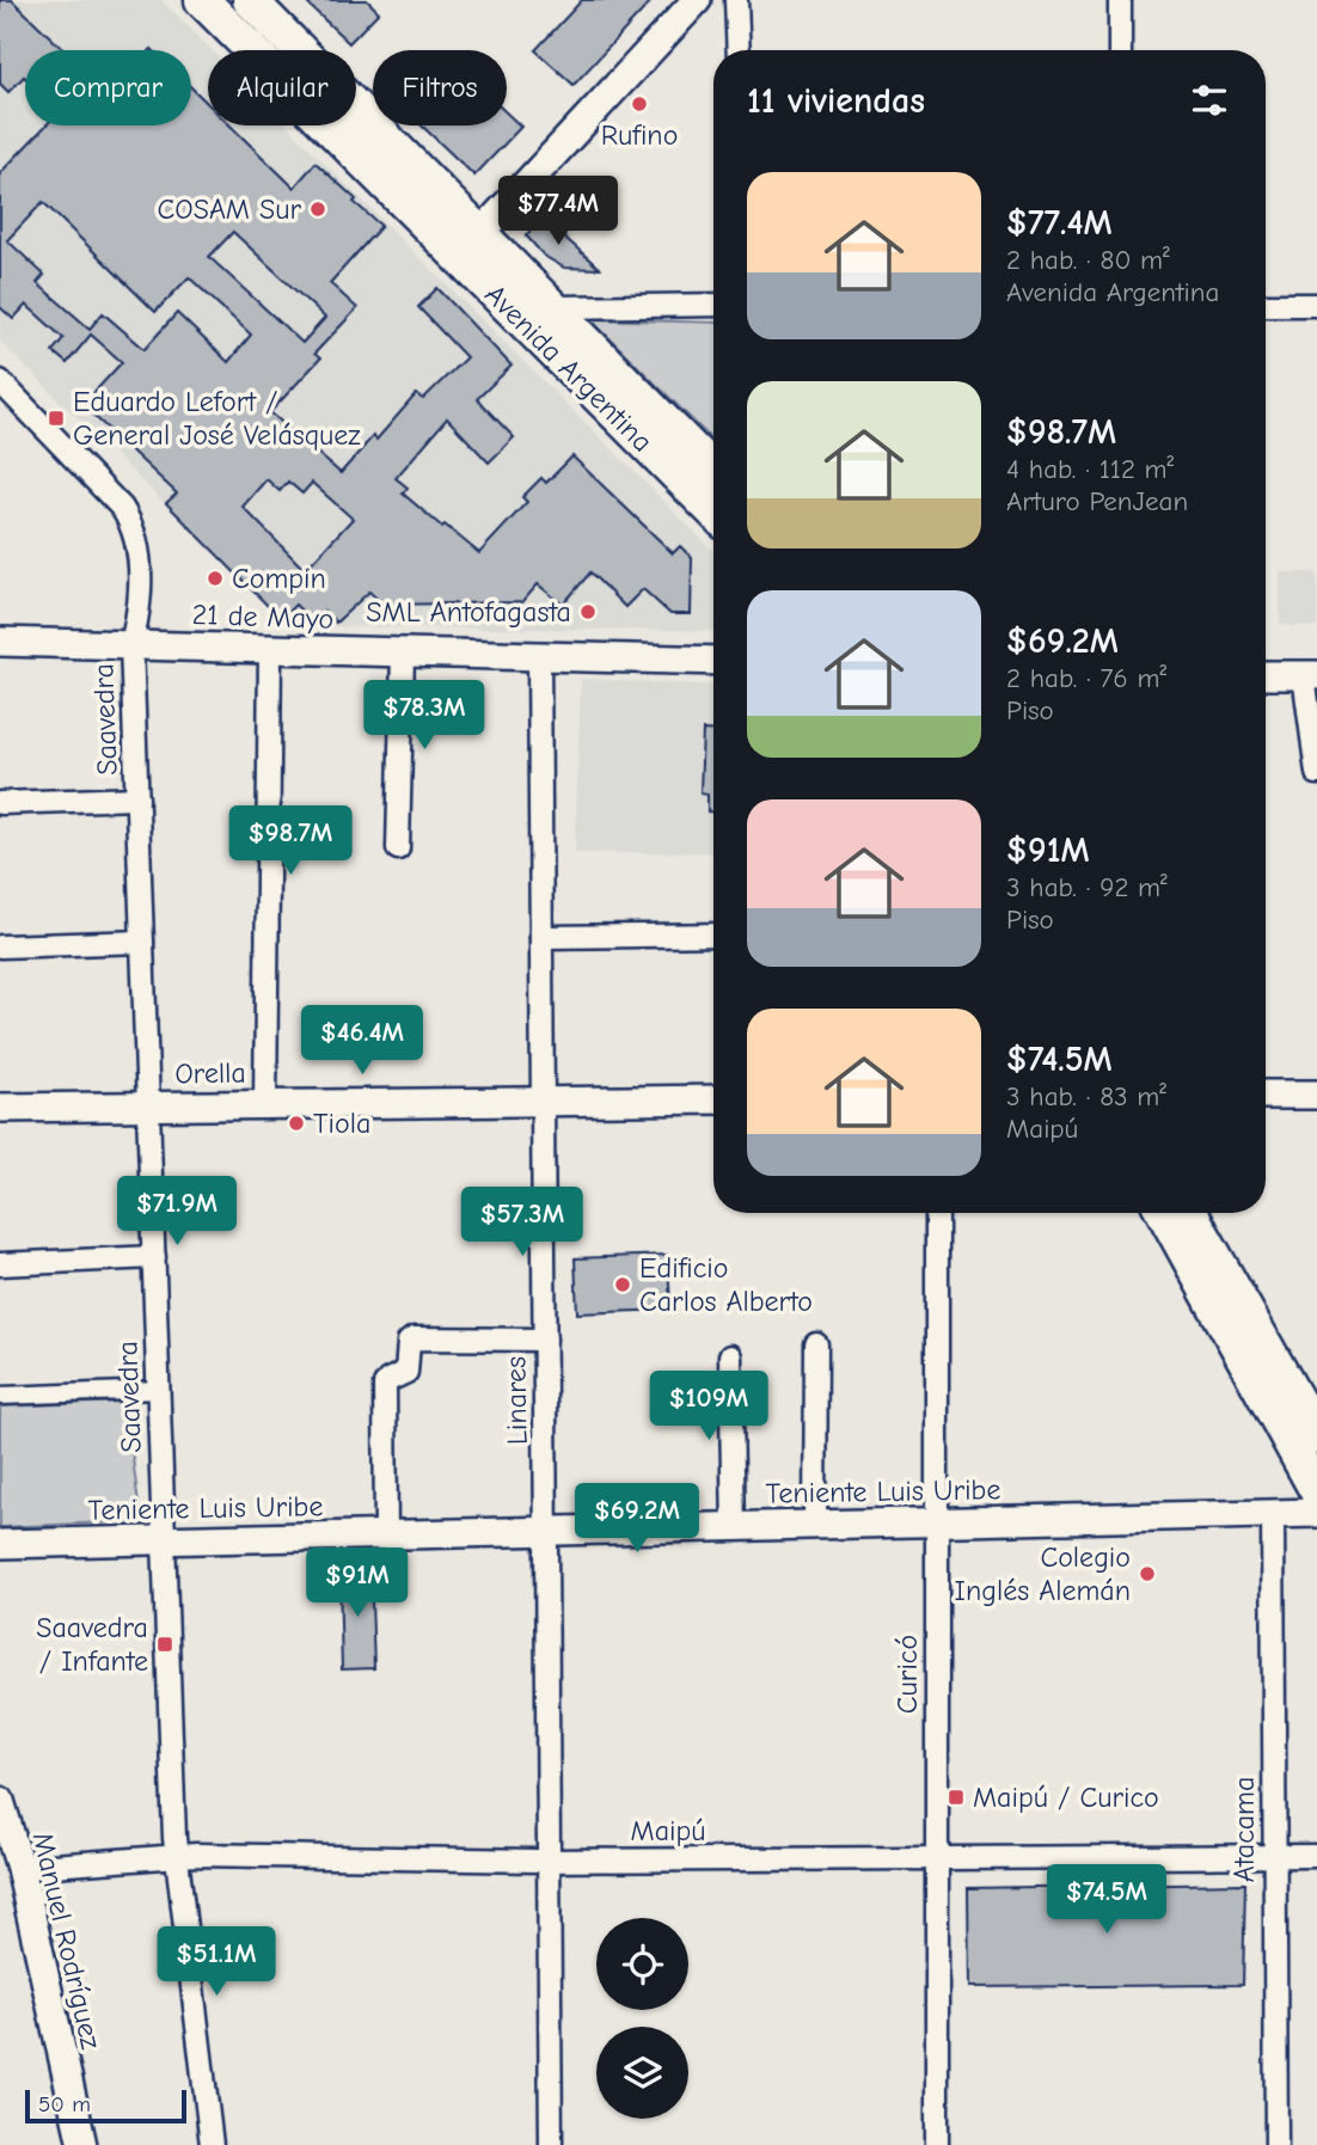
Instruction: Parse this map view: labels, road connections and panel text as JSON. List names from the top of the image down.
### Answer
{
  "streets": {
    "main road": ["Avenida Argentina"],
    "street": [
      "21 de Mayo",
      "Saavedra",
      "Orella",
      "Linares",
      "Teniente Luis Uribe",
      "Curicó",
      "Atacama",
      "Maipú",
      "Manuel Rodríguez"
    ]
  },
  "crossings": [
    ["21 de Mayo", "Saavedra"],
    ["21 de Mayo", "Linares"],
    ["Saavedra", "Orella"],
    ["Saavedra", "Teniente Luis Uribe"],
    ["Saavedra", "Maipú"],
    ["Orella", "Linares"],
    ["Linares", "Teniente Luis Uribe"],
    ["Linares", "Maipú"],
    ["Teniente Luis Uribe", "Curicó"],
    ["Teniente Luis Uribe", "Atacama"],
    ["Curicó", "Maipú"],
    ["Atacama", "Maipú"],
    ["Maipú", "Manuel Rodríguez"]
  ],
  "places": {
    "other": [
      "Rufino",
      "COSAM Sur",
      "Compin",
      "SML Antofagasta",
      "Tiola",
      "Edificio Carlos Alberto",
      "Colegio Inglés Alemán"
    ],
    "transit": ["Eduardo Lefort / General José Velásquez", "Saavedra / Infante", "Maipú / Curico"]
  },
  "scale_bar": "50 m",
  "page": {
    "chip": ["Comprar", "Alquilar", "Filtros"],
    "heading": "11 viviendas",
    "list": [
      {
        "name": "$77.4M",
        "note": "2 hab. · 80 m² · Avenida Argentina"
      },
      {
        "name": "$98.7M",
        "note": "4 hab. · 112 m² · Arturo PenJean"
      },
      {
        "name": "$69.2M",
        "note": "2 hab. · 76 m² · Piso"
      },
      {
        "name": "$91M",
        "note": "3 hab. · 92 m² · Piso"
      },
      {
        "name": "$74.5M",
        "note": "3 hab. · 83 m² · Maipú"
      }
    ],
    "price": [
      "$77.4M",
      "$78.3M",
      "$98.7M",
      "$46.4M",
      "$71.9M",
      "$57.3M",
      "$109M",
      "$69.2M",
      "$91M",
      "$74.5M",
      "$51.1M"
    ],
    "scale": "50 m"
  }
}
